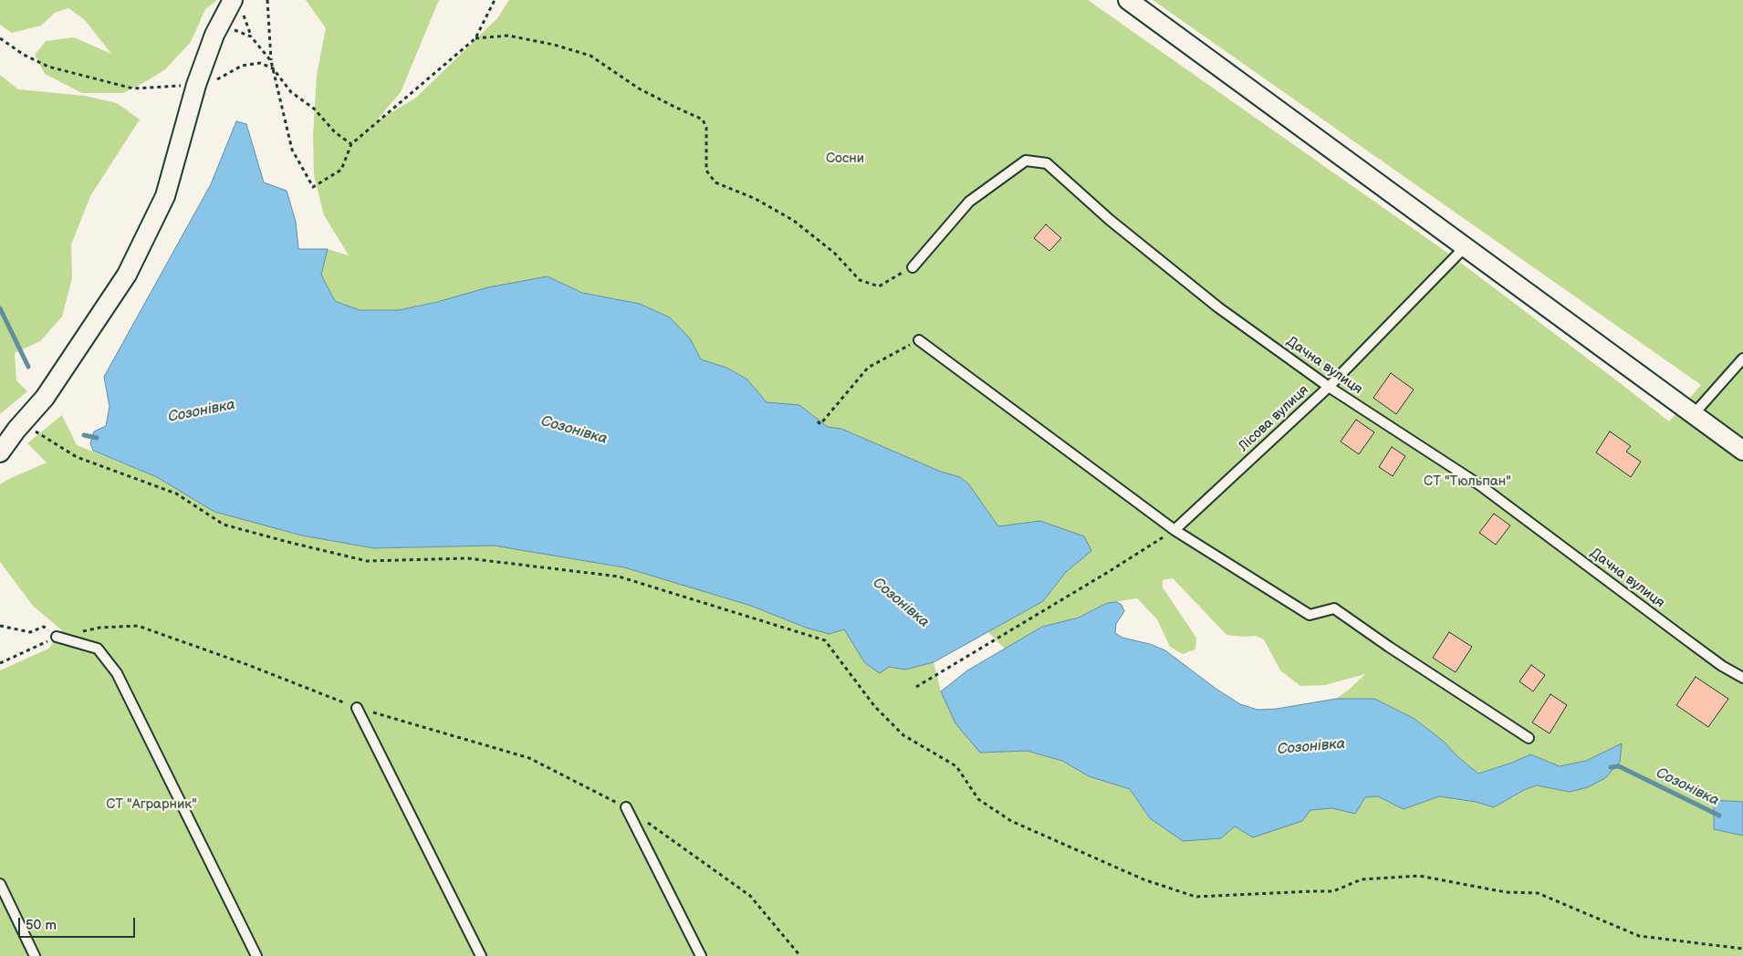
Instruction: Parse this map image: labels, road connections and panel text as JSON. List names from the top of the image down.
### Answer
{
  "streets": {
    "lane": ["Дачна вулиця", "Лісова вулиця"]
  },
  "crossings": [
    ["Дачна вулиця", "Лісова вулиця"]
  ],
  "water": ["Созонівка"],
  "parks": ["Сосни", "СТ \"Тюльпан\"", "СТ \"Аграрник\""],
  "scale_bar": "50 m"
}
